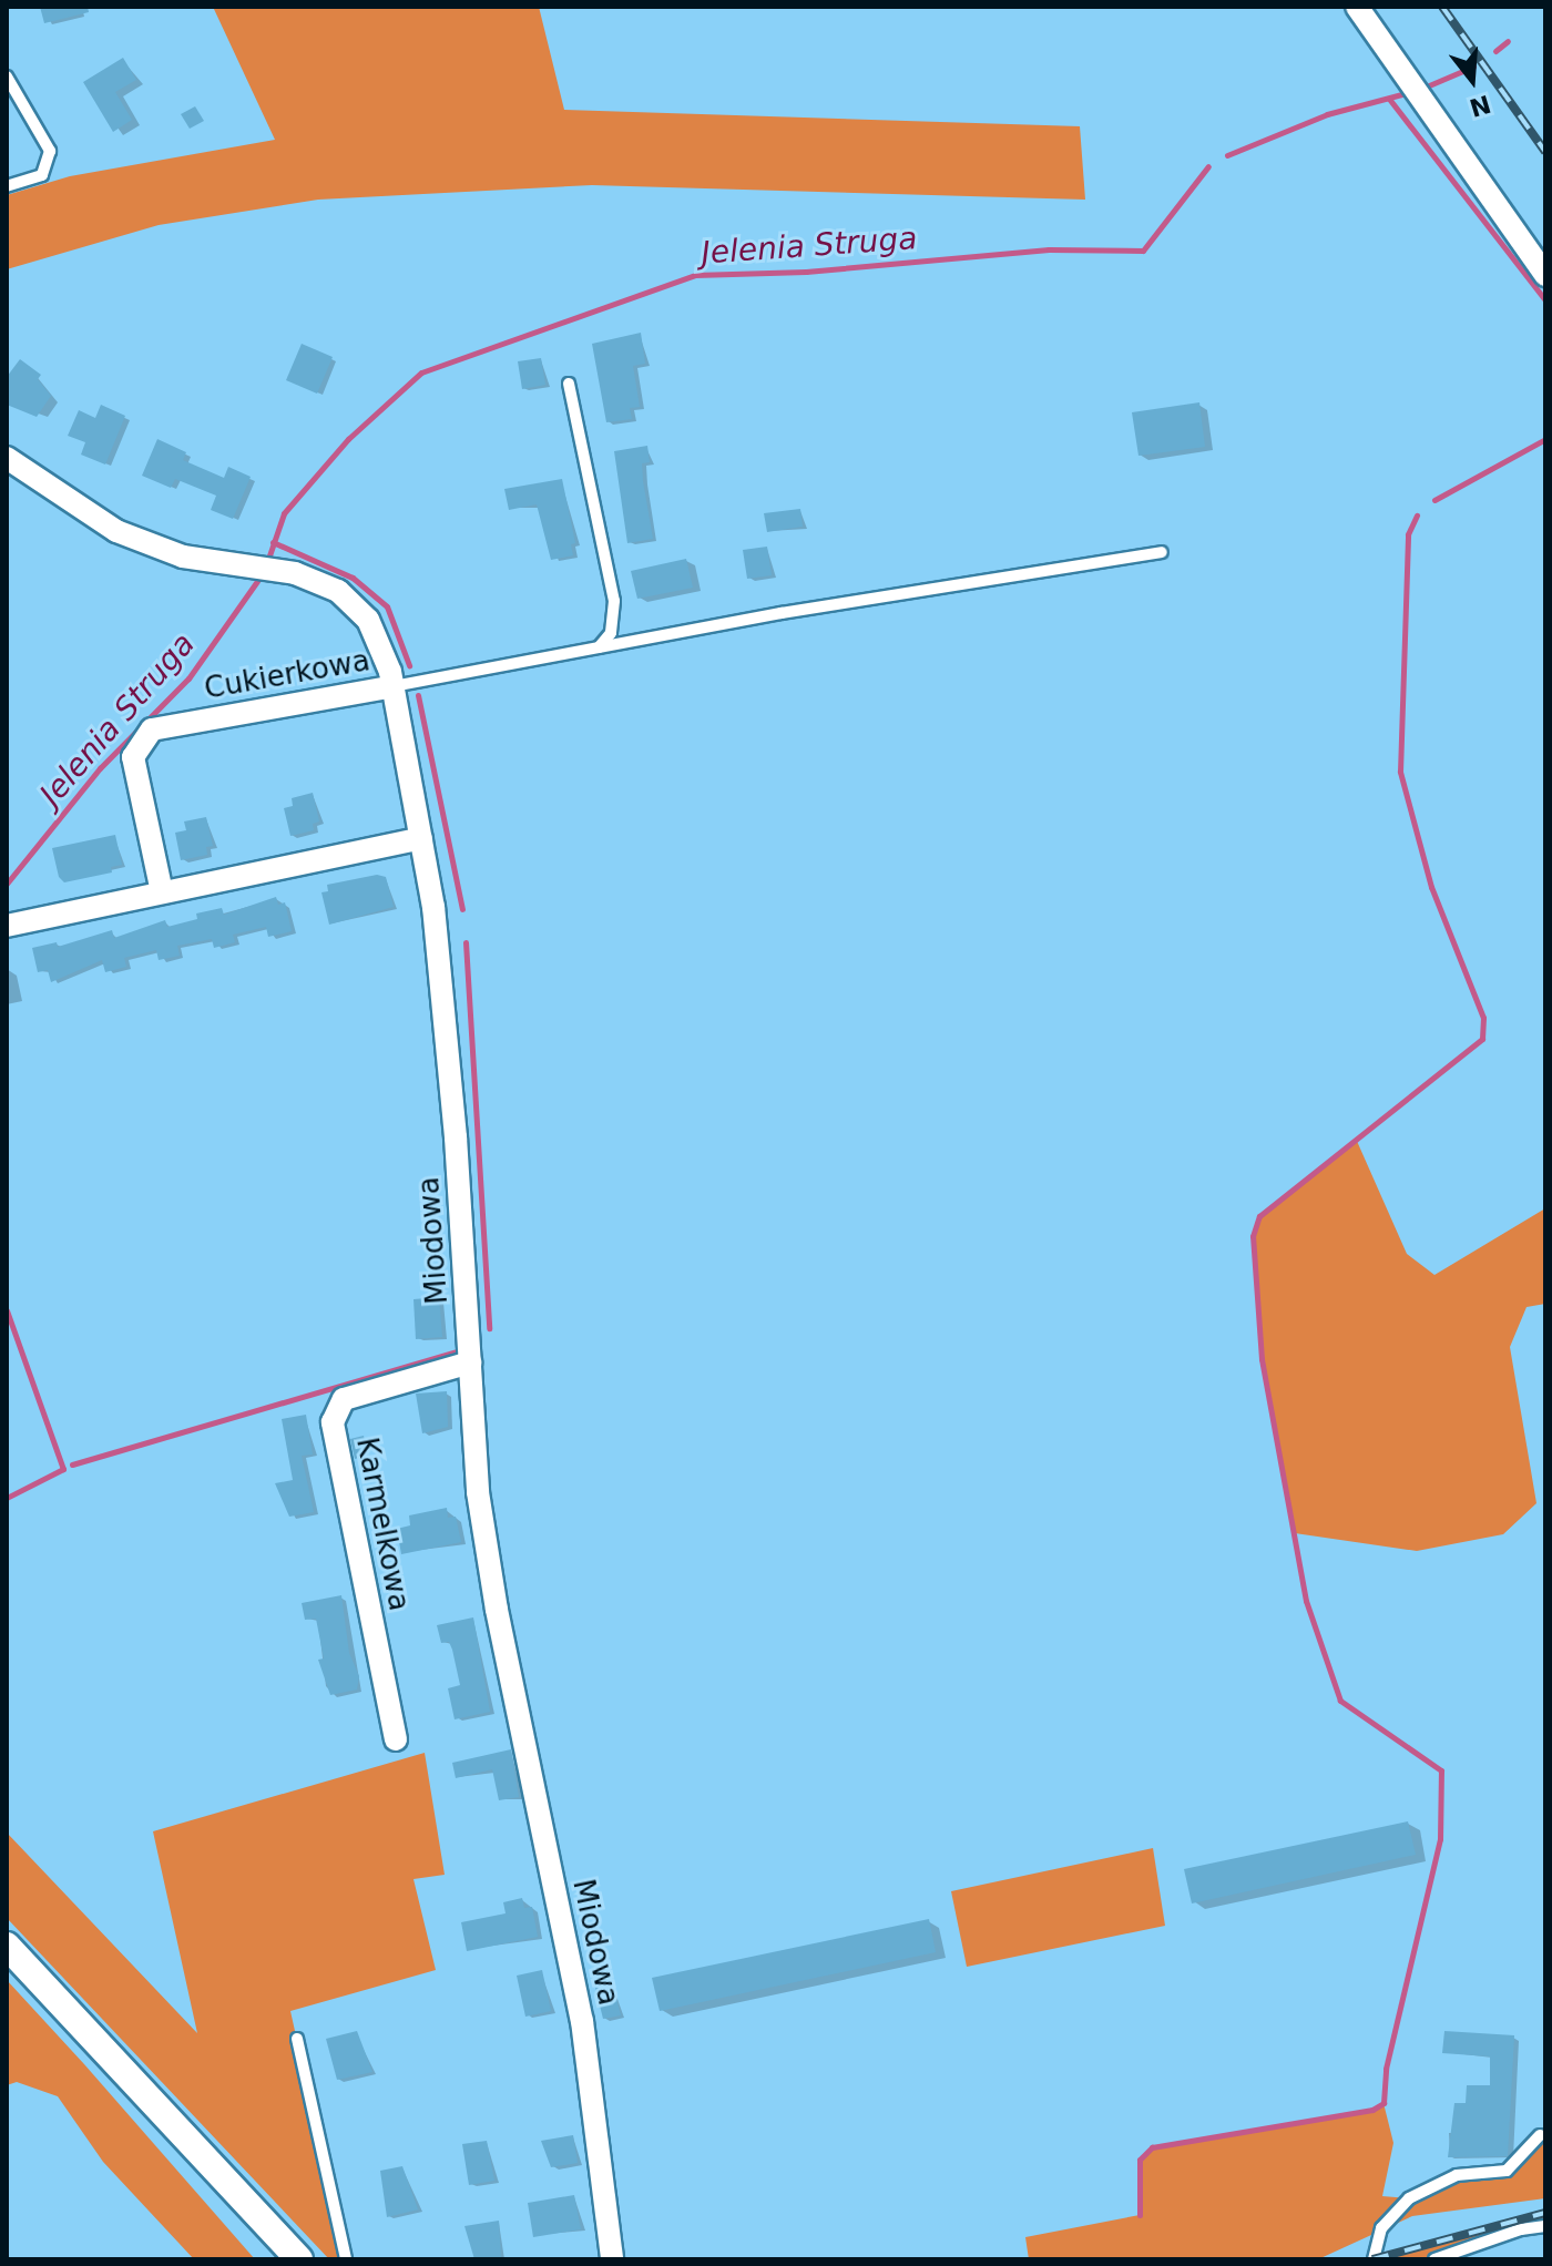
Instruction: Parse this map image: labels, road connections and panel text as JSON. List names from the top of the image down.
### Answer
{
  "streets": {
    "street": ["Cukierkowa", "Miodowa", "Karmelkowa"]
  },
  "crossings": [
    ["Cukierkowa", "Miodowa"],
    ["Miodowa", "Karmelkowa"]
  ],
  "water": ["Jelenia Struga"],
  "north": "bottom"
}
